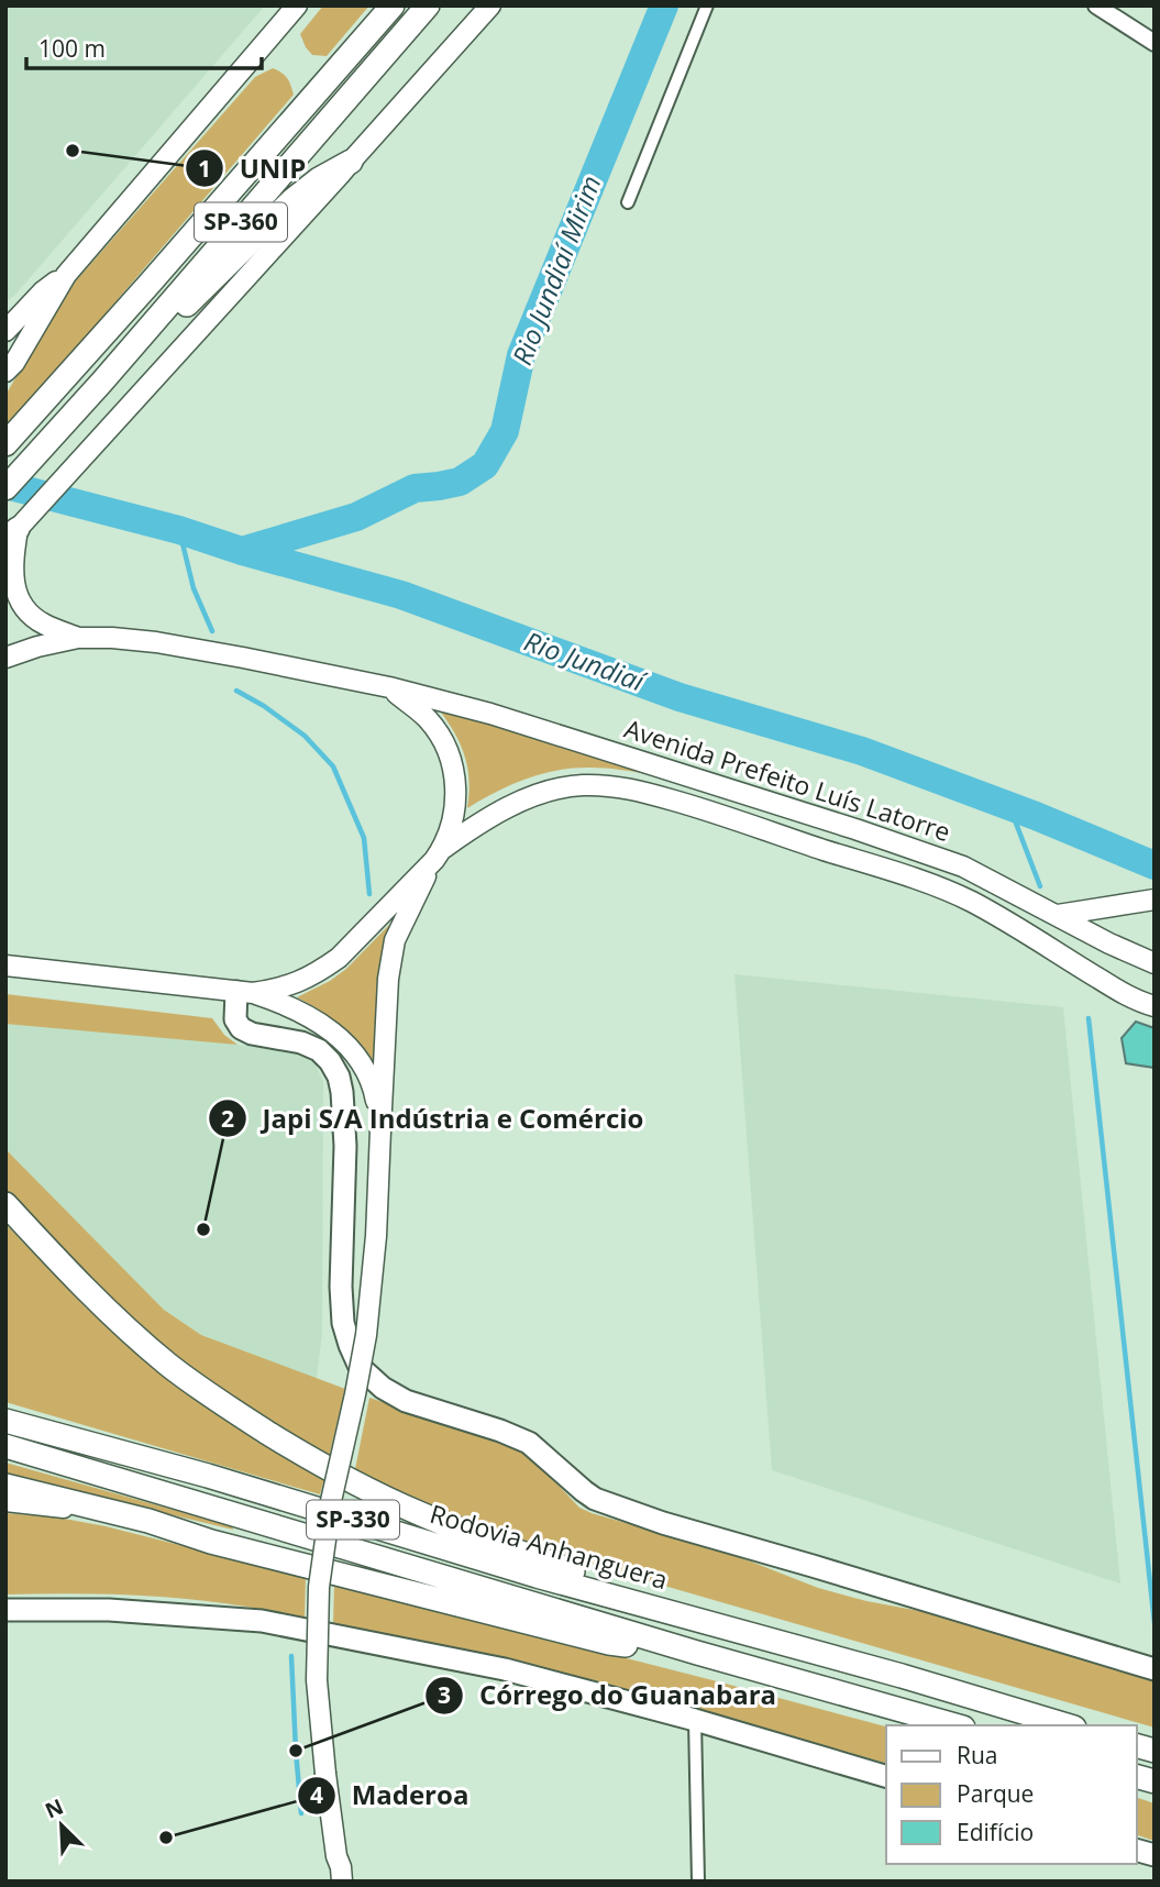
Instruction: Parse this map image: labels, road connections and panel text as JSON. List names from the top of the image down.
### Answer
{
  "streets": {
    "highway": ["SP-360", "SP-330", "Rodovia Anhanguera"],
    "main road": ["Avenida Prefeito Luís Latorre"]
  },
  "water": ["Rio Jundiaí Mirim", "Rio Jundiaí"],
  "places": [
    "UNIP",
    "Japi S/A Indústria e Comércio",
    "Córrego do Guanabara",
    "Maderoa"
  ],
  "legend": ["Rua", "Parque", "Edifício"],
  "scale_bar": "100 m",
  "north": "top left"
}
